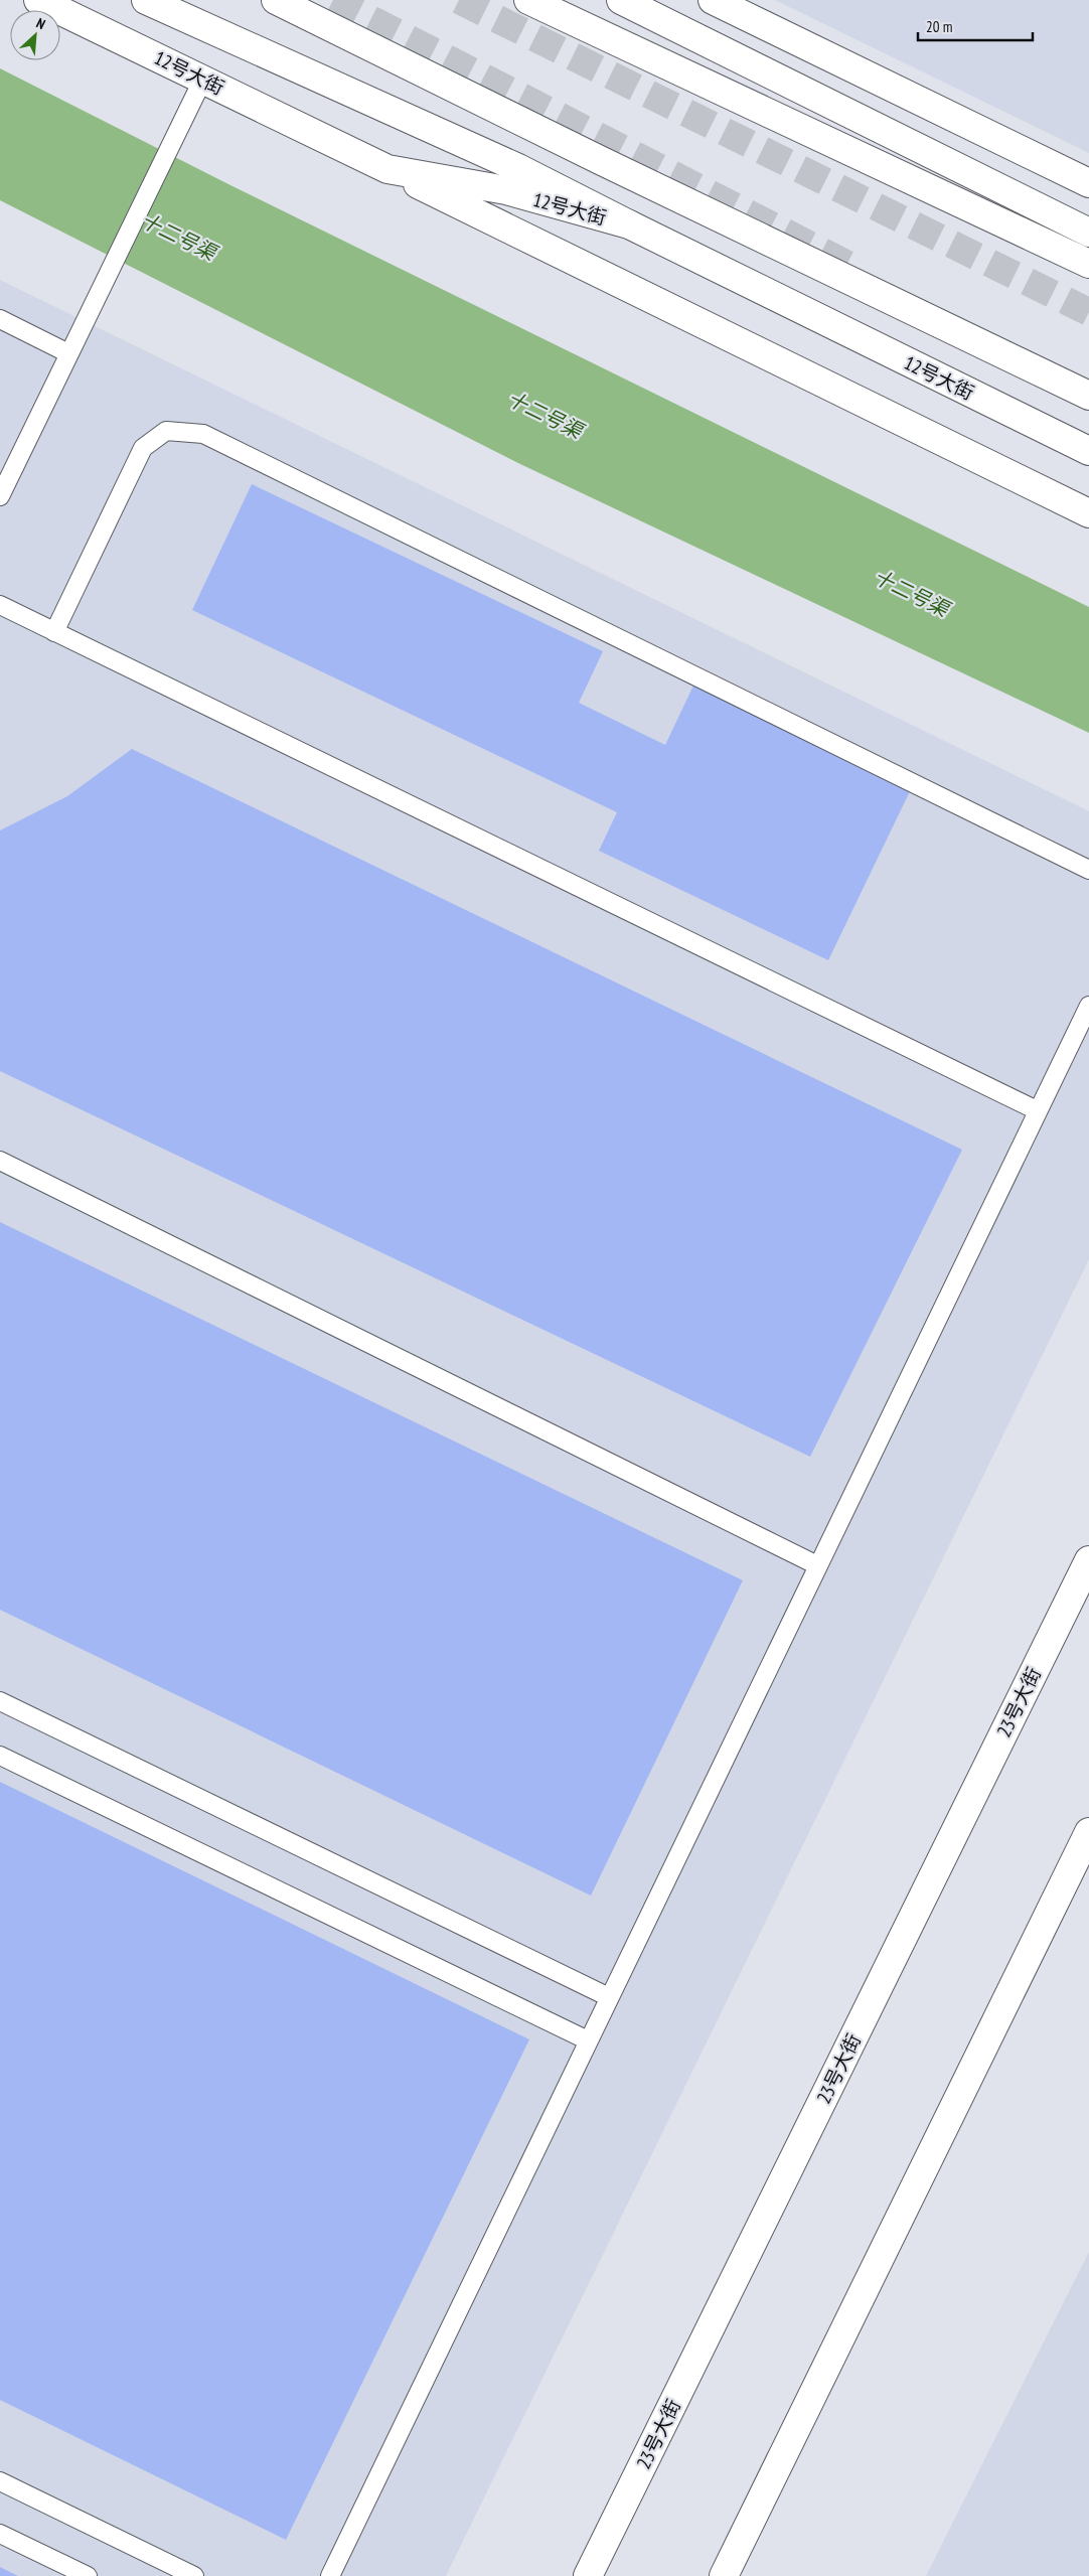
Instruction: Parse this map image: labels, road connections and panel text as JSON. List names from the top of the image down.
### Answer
{
  "streets": {
    "main road": ["12号大街", "23号大街"]
  },
  "water": ["十二号渠"],
  "scale_bar": "20 m",
  "north": "top right"
}
